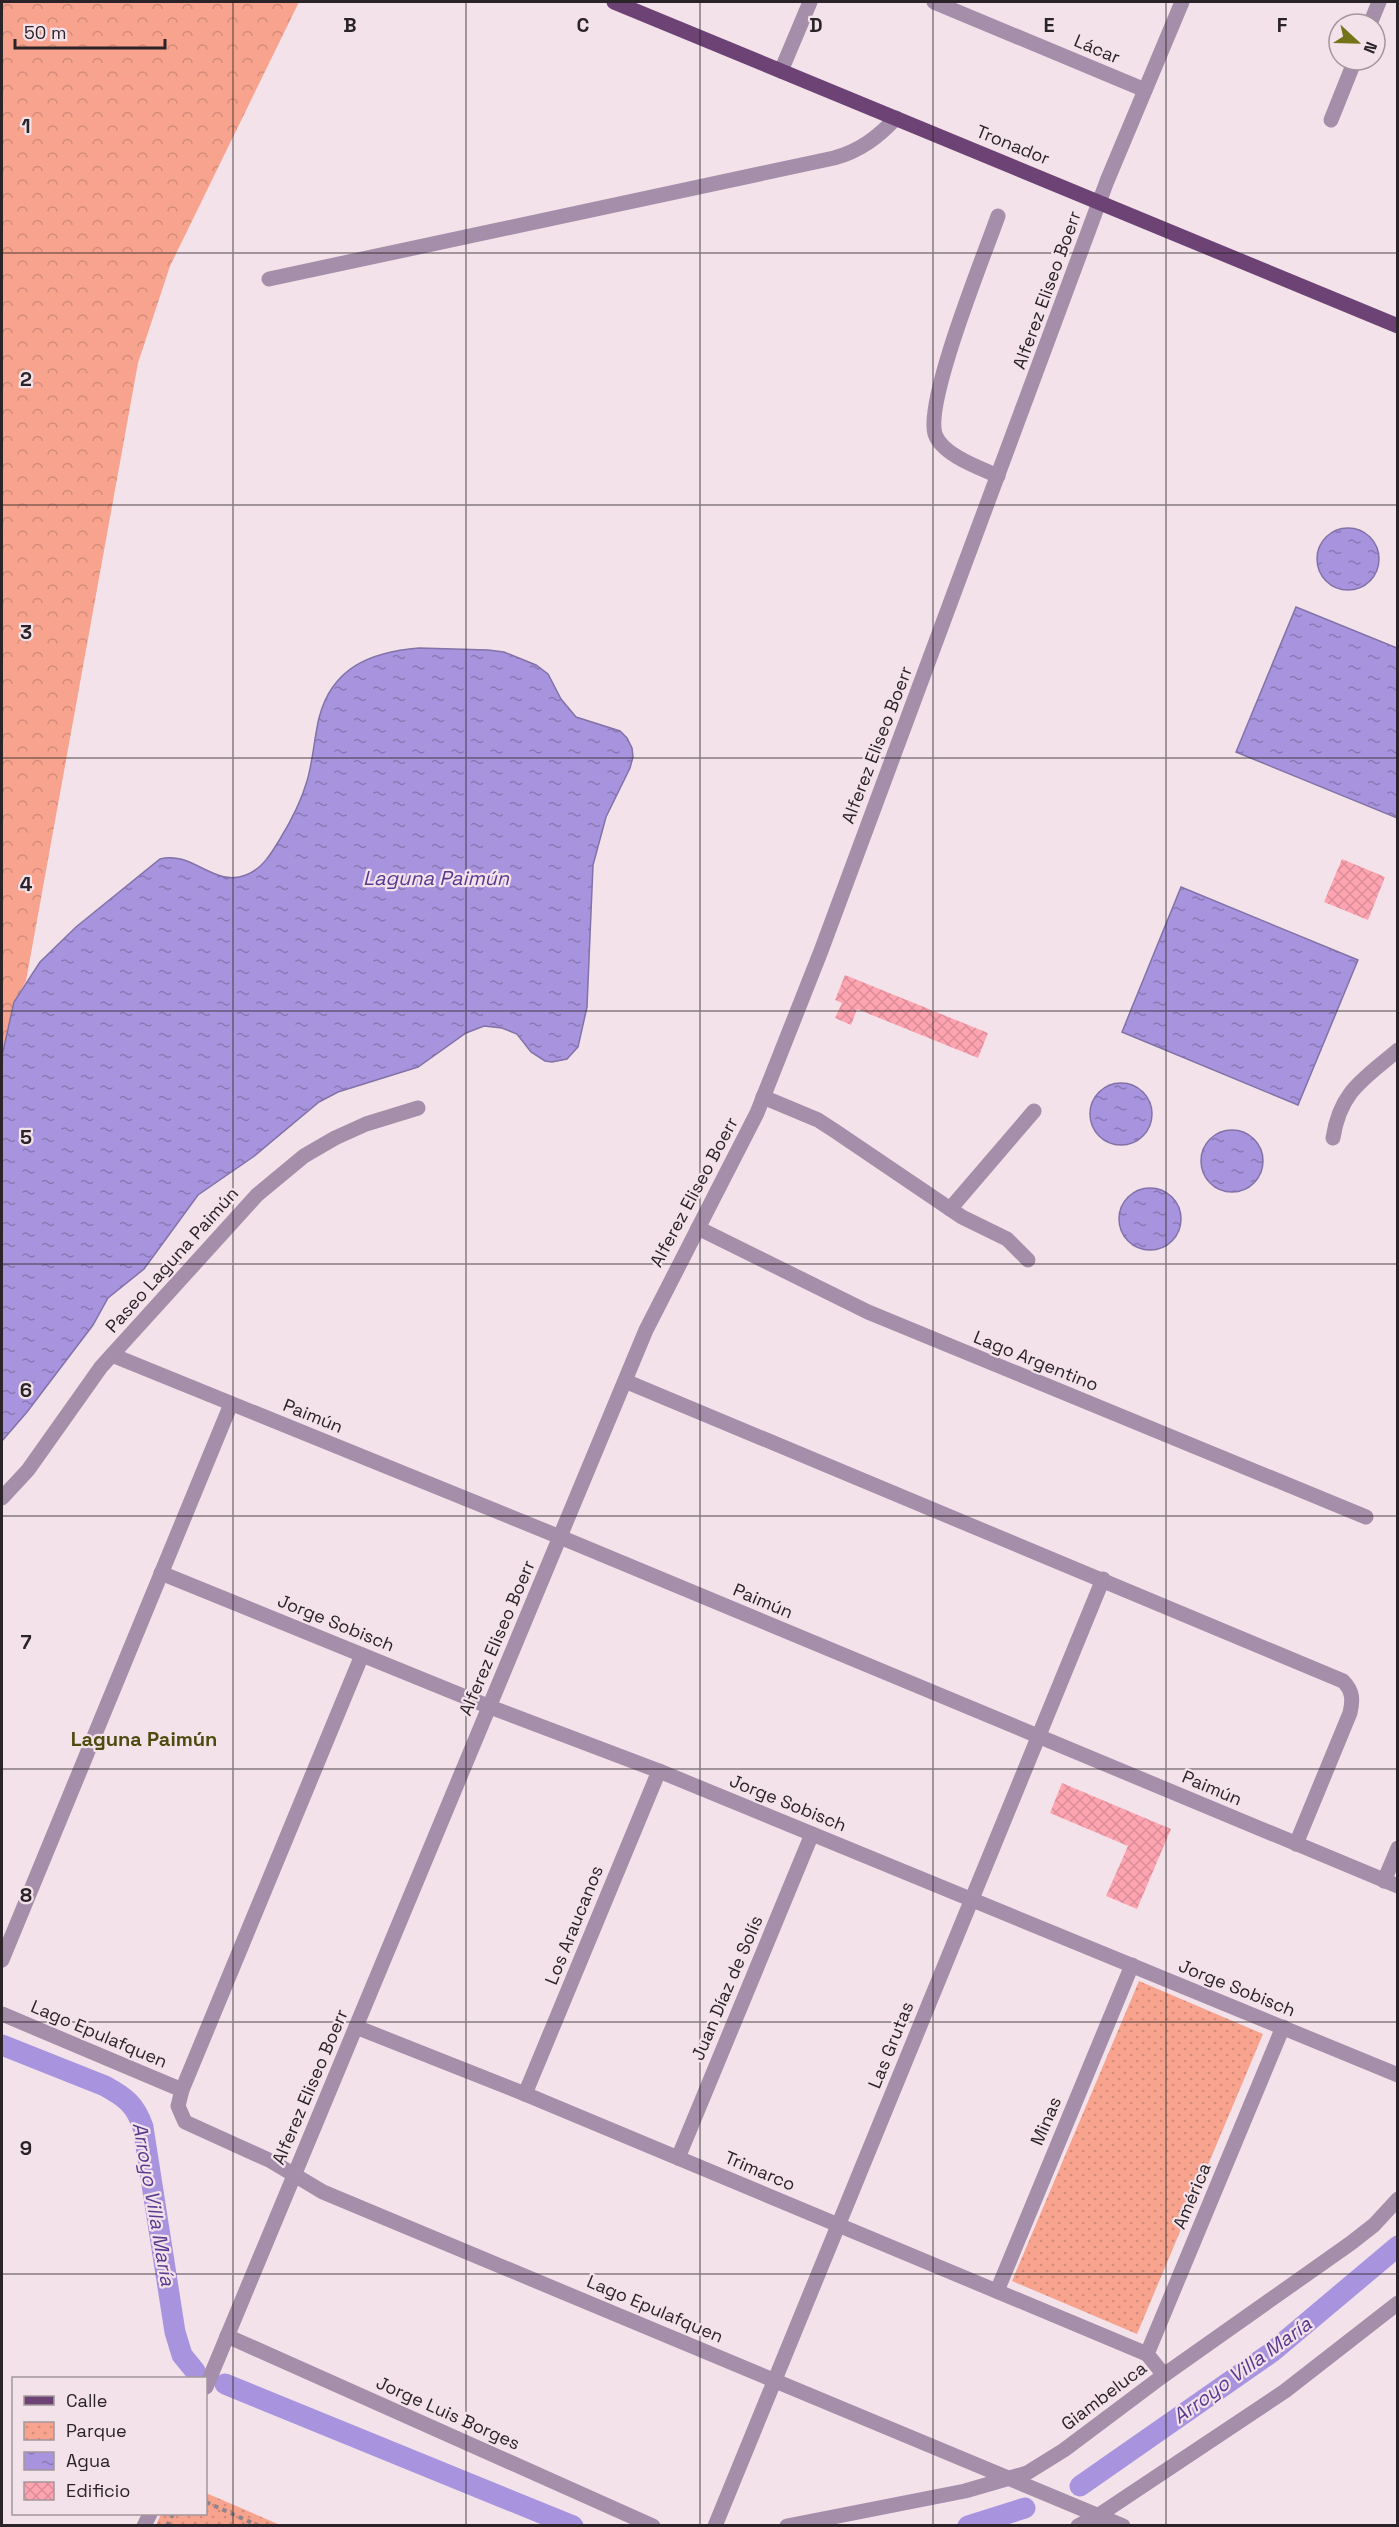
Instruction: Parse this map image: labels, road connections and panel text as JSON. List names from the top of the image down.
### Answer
{
  "streets": {
    "main road": ["Tronador"],
    "street": [
      "Lácar",
      "Alferez Eliseo Boerr",
      "Paseo Laguna Paimún",
      "Lago Argentino",
      "Paimún",
      "Jorge Sobisch",
      "Los Araucanos",
      "Juan Díaz de Solís",
      "Lago Epulafquen",
      "Las Grutas",
      "Minas",
      "Trimarco",
      "América",
      "Giambeluca",
      "Jorge Luis Borges"
    ]
  },
  "crossings": [
    ["Lácar", "Alferez Eliseo Boerr"],
    ["Tronador", "Alferez Eliseo Boerr"],
    ["Alferez Eliseo Boerr", "Lago Argentino"],
    ["Alferez Eliseo Boerr", "Paimún"],
    ["Alferez Eliseo Boerr", "Jorge Sobisch"],
    ["Alferez Eliseo Boerr", "Lago Epulafquen"],
    ["Alferez Eliseo Boerr", "Trimarco"],
    ["Alferez Eliseo Boerr", "Jorge Luis Borges"],
    ["Paseo Laguna Paimún", "Paimún"],
    ["Paimún", "Las Grutas"],
    ["Jorge Sobisch", "Los Araucanos"],
    ["Jorge Sobisch", "Juan Díaz de Solís"],
    ["Jorge Sobisch", "Las Grutas"],
    ["Jorge Sobisch", "Minas"],
    ["Jorge Sobisch", "América"],
    ["Los Araucanos", "Trimarco"],
    ["Juan Díaz de Solís", "Trimarco"],
    ["Lago Epulafquen", "Las Grutas"],
    ["Lago Epulafquen", "Giambeluca"],
    ["Las Grutas", "Trimarco"],
    ["Minas", "Trimarco"],
    ["Trimarco", "América"]
  ],
  "districts": ["Laguna Paimún"],
  "water": ["Laguna Paimún", "Arroyo Villa María"],
  "legend": [
    "Calle",
    "Parque",
    "Agua",
    "Edificio"
  ],
  "scale_bar": "50 m",
  "north": "right",
  "grid": {
    "columns": [
      "B",
      "C",
      "D",
      "E",
      "F"
    ],
    "rows": [
      "1",
      "2",
      "3",
      "4",
      "5",
      "6",
      "7",
      "8",
      "9"
    ]
  }
}
